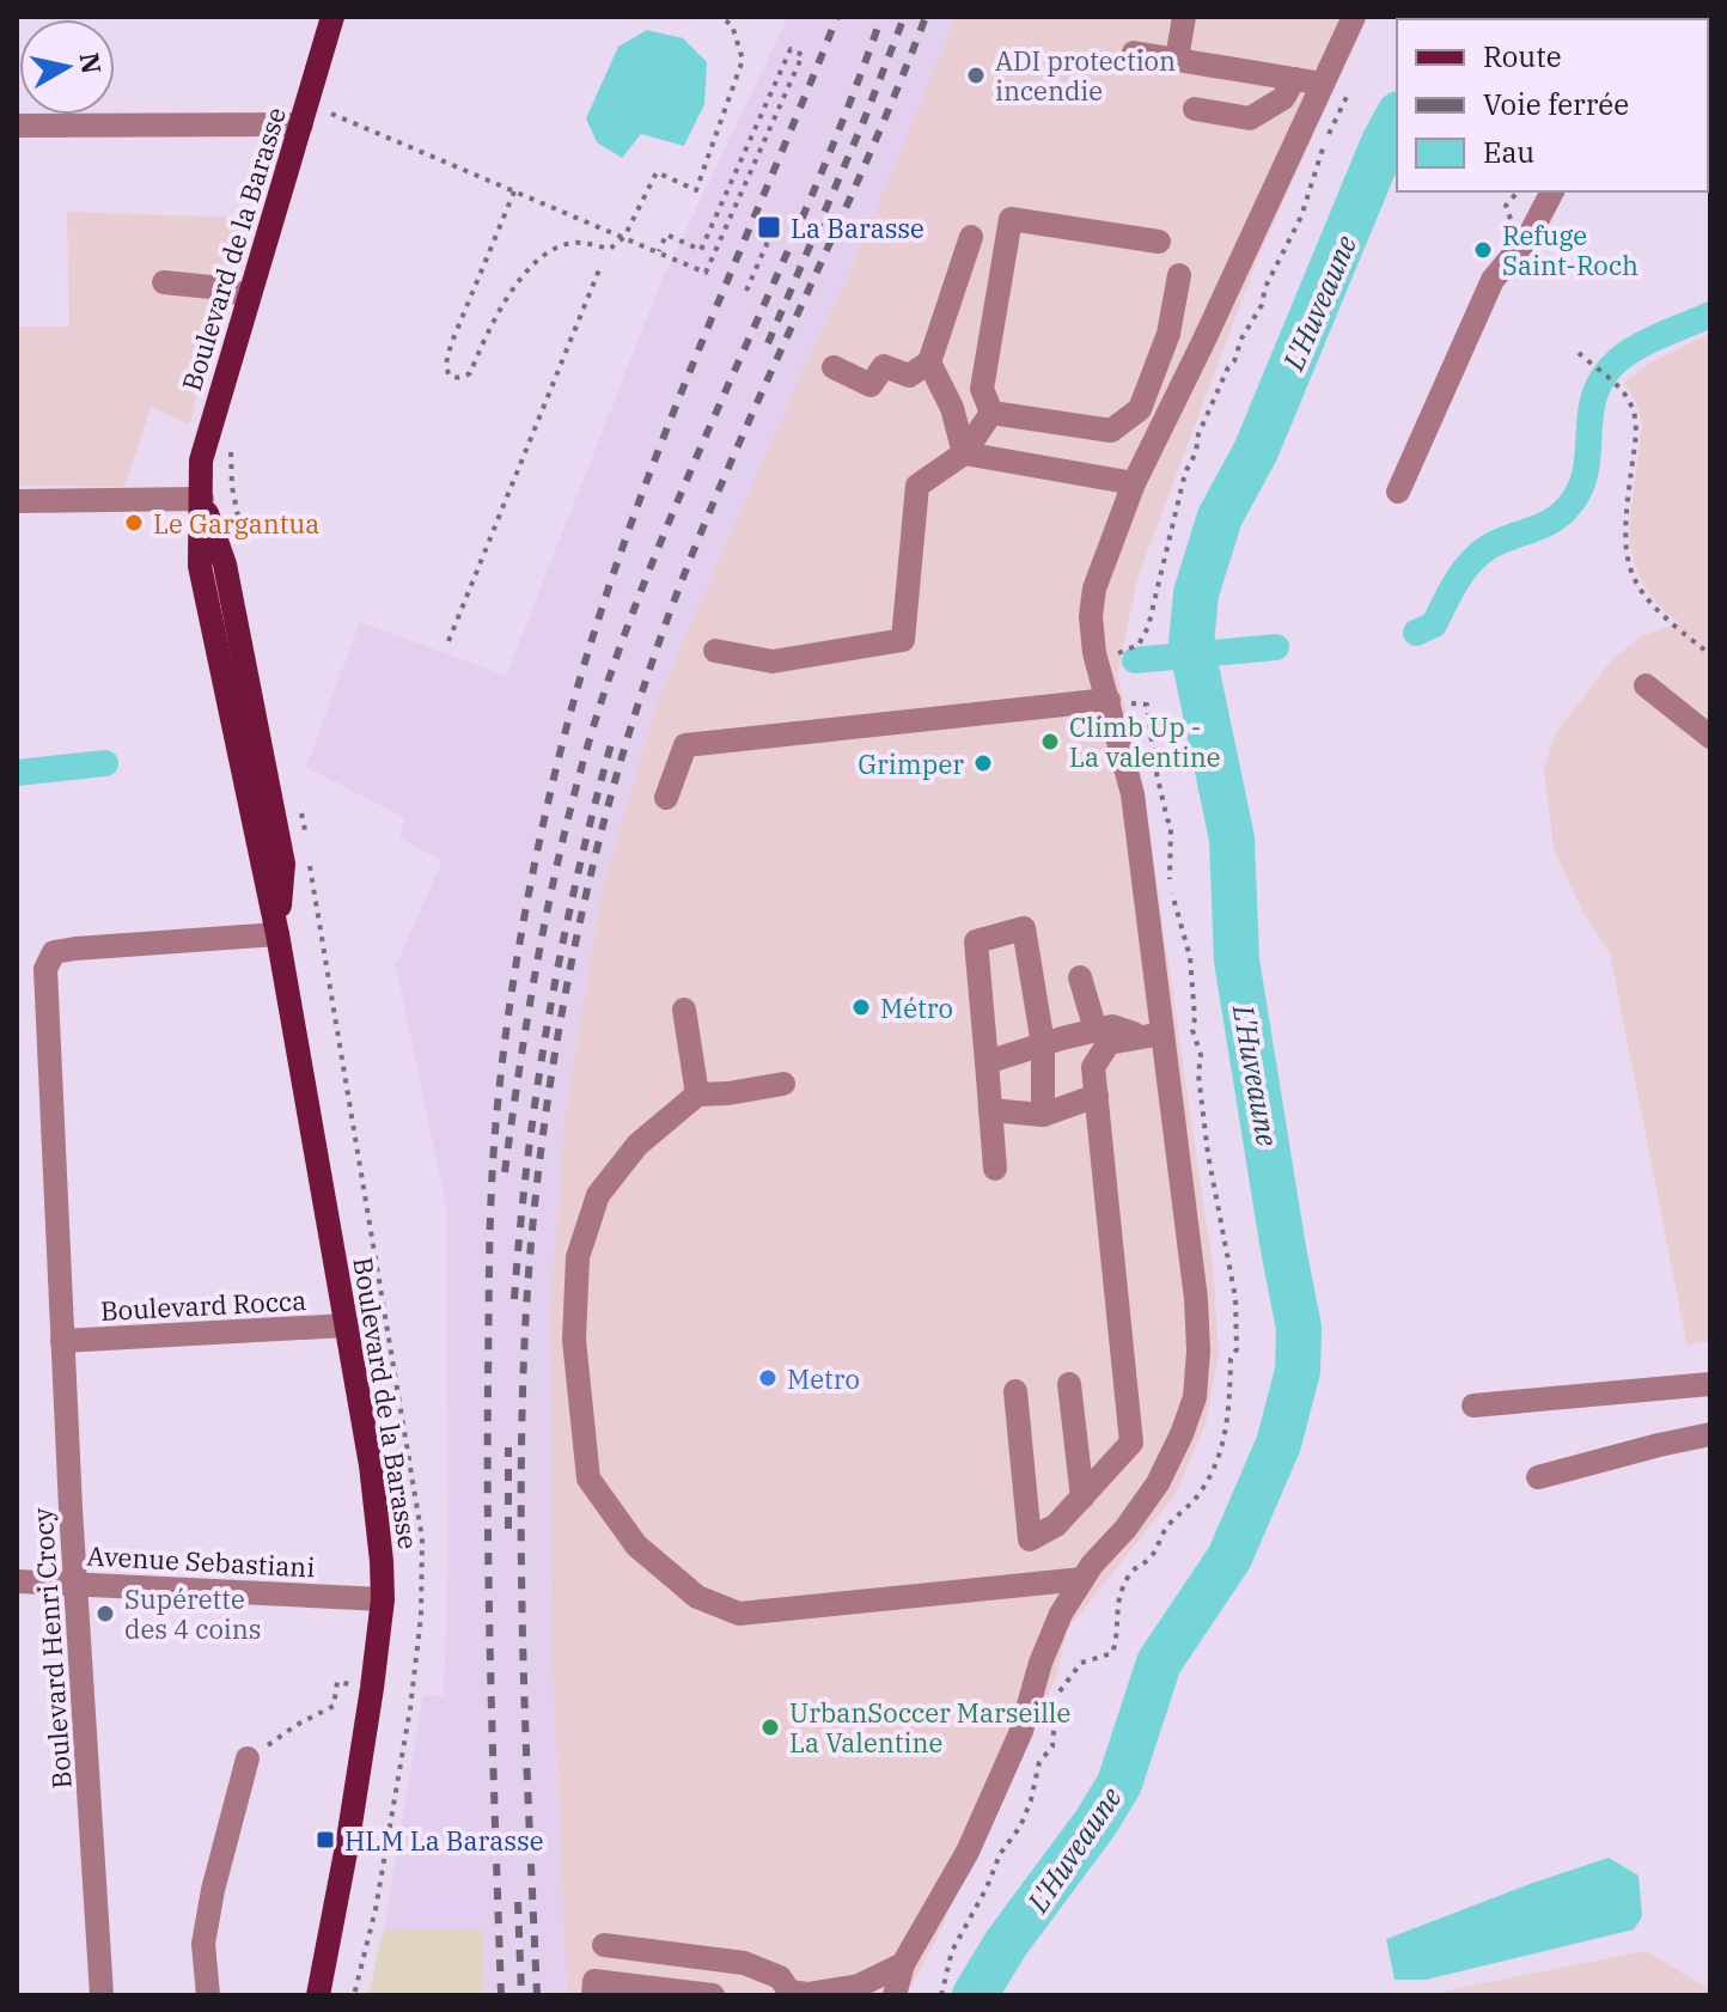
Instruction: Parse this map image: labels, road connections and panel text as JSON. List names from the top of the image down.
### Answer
{
  "streets": {
    "main road": ["Boulevard de la Barasse"],
    "street": ["Boulevard Rocca", "Avenue Sebastiani", "Boulevard Henri Crocy"]
  },
  "crossings": [
    ["Boulevard de la Barasse", "Boulevard Rocca"],
    ["Boulevard de la Barasse", "Avenue Sebastiani"],
    ["Boulevard de la Barasse", "Boulevard Henri Crocy"],
    ["Boulevard Rocca", "Boulevard Henri Crocy"],
    ["Avenue Sebastiani", "Boulevard Henri Crocy"]
  ],
  "water": ["L'Huveaune"],
  "places": {
    "other": [
      "ADI protection incendie",
      "Refuge Saint-Roch",
      "Le Gargantua",
      "Climb Up - La valentine",
      "Grimper",
      "Métro",
      "Metro",
      "Supérette des 4 coins",
      "UrbanSoccer Marseille La Valentine"
    ],
    "transit": ["La Barasse", "HLM La Barasse"]
  },
  "legend": ["Route", "Voie ferrée", "Eau"],
  "north": "right"
}
